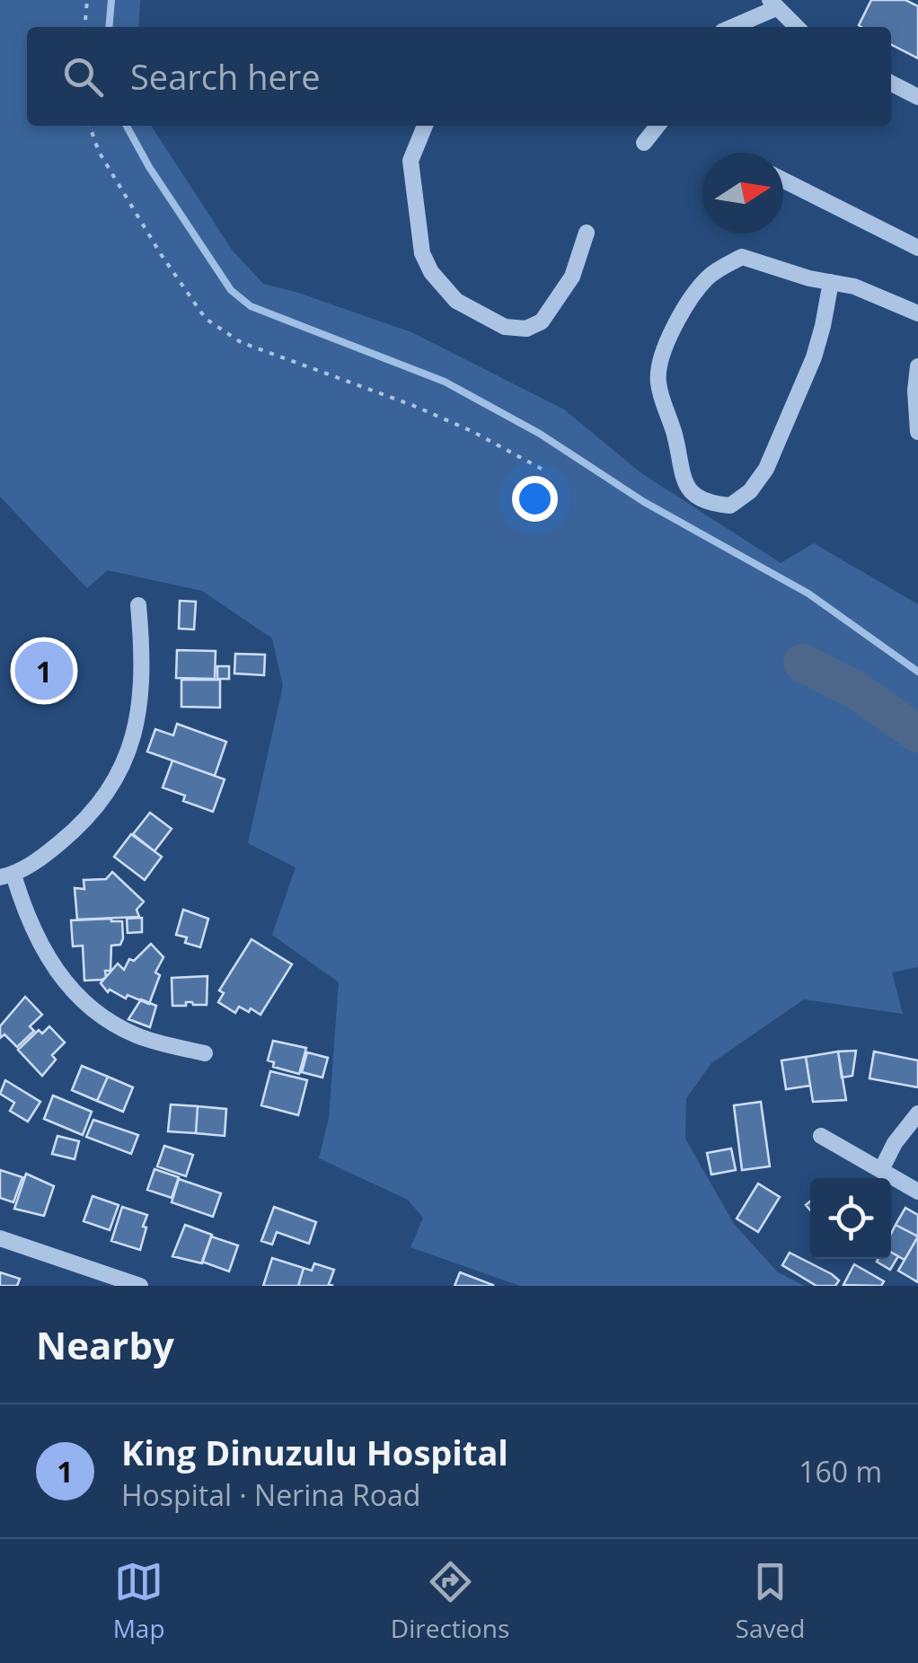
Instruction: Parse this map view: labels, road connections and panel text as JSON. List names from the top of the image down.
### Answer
{
  "north": "right",
  "page": {
    "search": "Search here",
    "pins": "1",
    "heading": "Nearby",
    "list": [
      {
        "mark": "1",
        "name": "King Dinuzulu Hospital",
        "note": "Hospital · Nerina Road",
        "value": "160 m"
      }
    ],
    "nav": ["Map", "Directions", "Saved"]
  }
}
